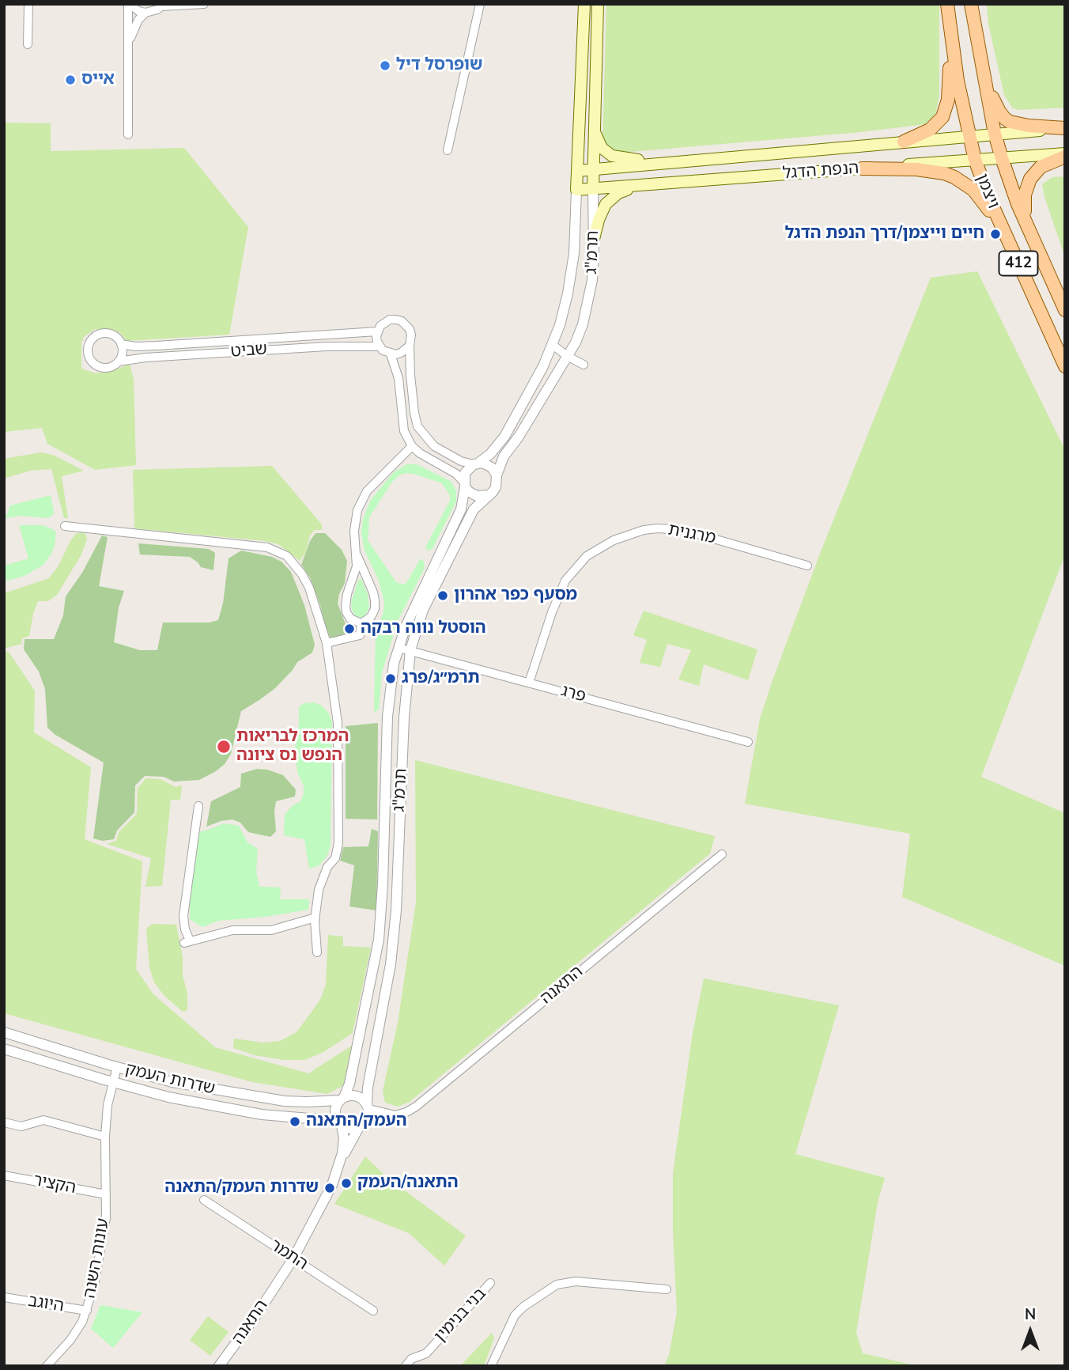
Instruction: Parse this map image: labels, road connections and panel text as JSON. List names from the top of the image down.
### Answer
{
  "streets": {
    "main road": [
      "הנפת הדגל",
      "ויצמן",
      "תרמ\"ג",
      "412"
    ],
    "street": [
      "שביט",
      "מרגנית",
      "פרג",
      "התאנה",
      "שדרות העמק",
      "הקציר",
      "התמר",
      "עונות השנה",
      "היוגב",
      "בני בנימין"
    ]
  },
  "crossings": [
    ["הנפת הדגל", "ויצמן"],
    ["הנפת הדגל", "תרמ\"ג"],
    ["תרמ\"ג", "פרג"],
    ["תרמ\"ג", "התאנה"],
    ["תרמ\"ג", "שדרות העמק"],
    ["מרגנית", "פרג"],
    ["התאנה", "שדרות העמק"],
    ["התאנה", "התמר"],
    ["שדרות העמק", "עונות השנה"],
    ["הקציר", "עונות השנה"],
    ["עונות השנה", "היוגב"]
  ],
  "places": [
    "שופרסל דיל",
    "אייס",
    "חיים וייצמן/דרך הנפת הדגל",
    "מסעף כפר אהרון",
    "הוסטל נווה רבקה",
    "תרמ״ג/פרג",
    "המרכז לבריאות הנפש נס ציונה",
    "העמק/התאנה",
    "התאנה/העמק",
    "שדרות העמק/התאנה"
  ],
  "north": "top"
}
